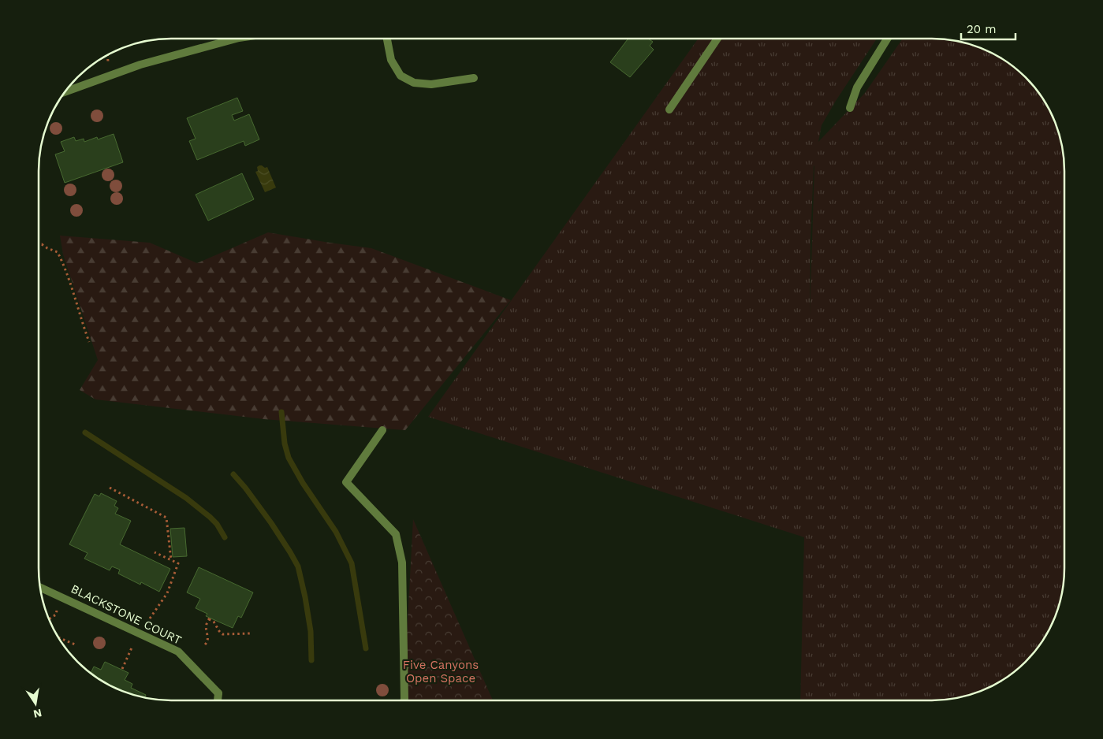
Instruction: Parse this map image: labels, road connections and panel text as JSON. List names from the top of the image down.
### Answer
{
  "streets": {
    "street": ["BLACKSTONE COURT"]
  },
  "parks": ["Five Canyons Open Space"],
  "scale_bar": "20 m",
  "north": "bottom"
}
